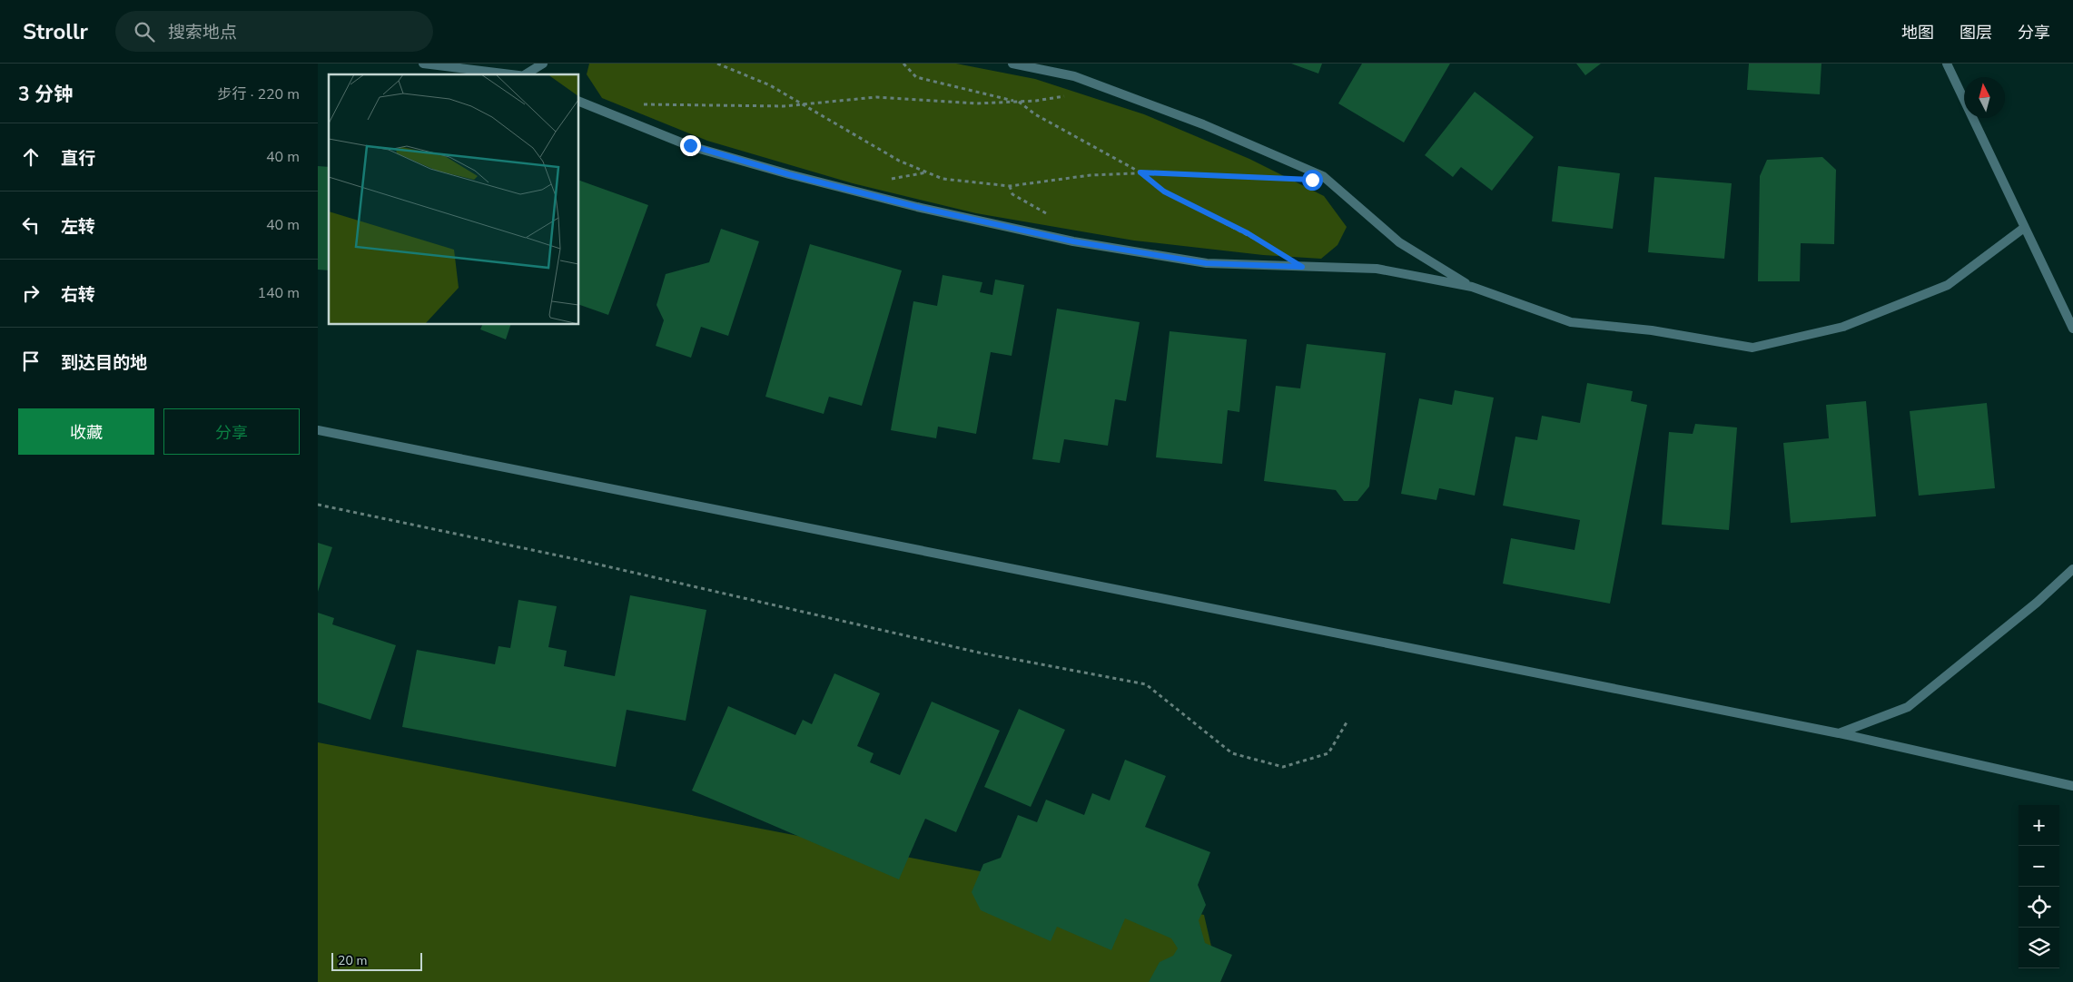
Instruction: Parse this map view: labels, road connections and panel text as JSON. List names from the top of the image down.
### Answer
{
  "scale_bar": "20 m",
  "north": "top",
  "page": {
    "header": "Strollr",
    "search": "搜索地点",
    "nav": ["地图", "图层", "分享"],
    "heading": ["3 分钟", "步行 · 220 m"],
    "list": [
      ["直行", "40 m"],
      ["左转", "40 m"],
      ["右转", "140 m"],
      "到达目的地"
    ],
    "buttons": ["收藏", "分享"],
    "map_buttons": ["+", "−"],
    "scale": "20 m"
  }
}
